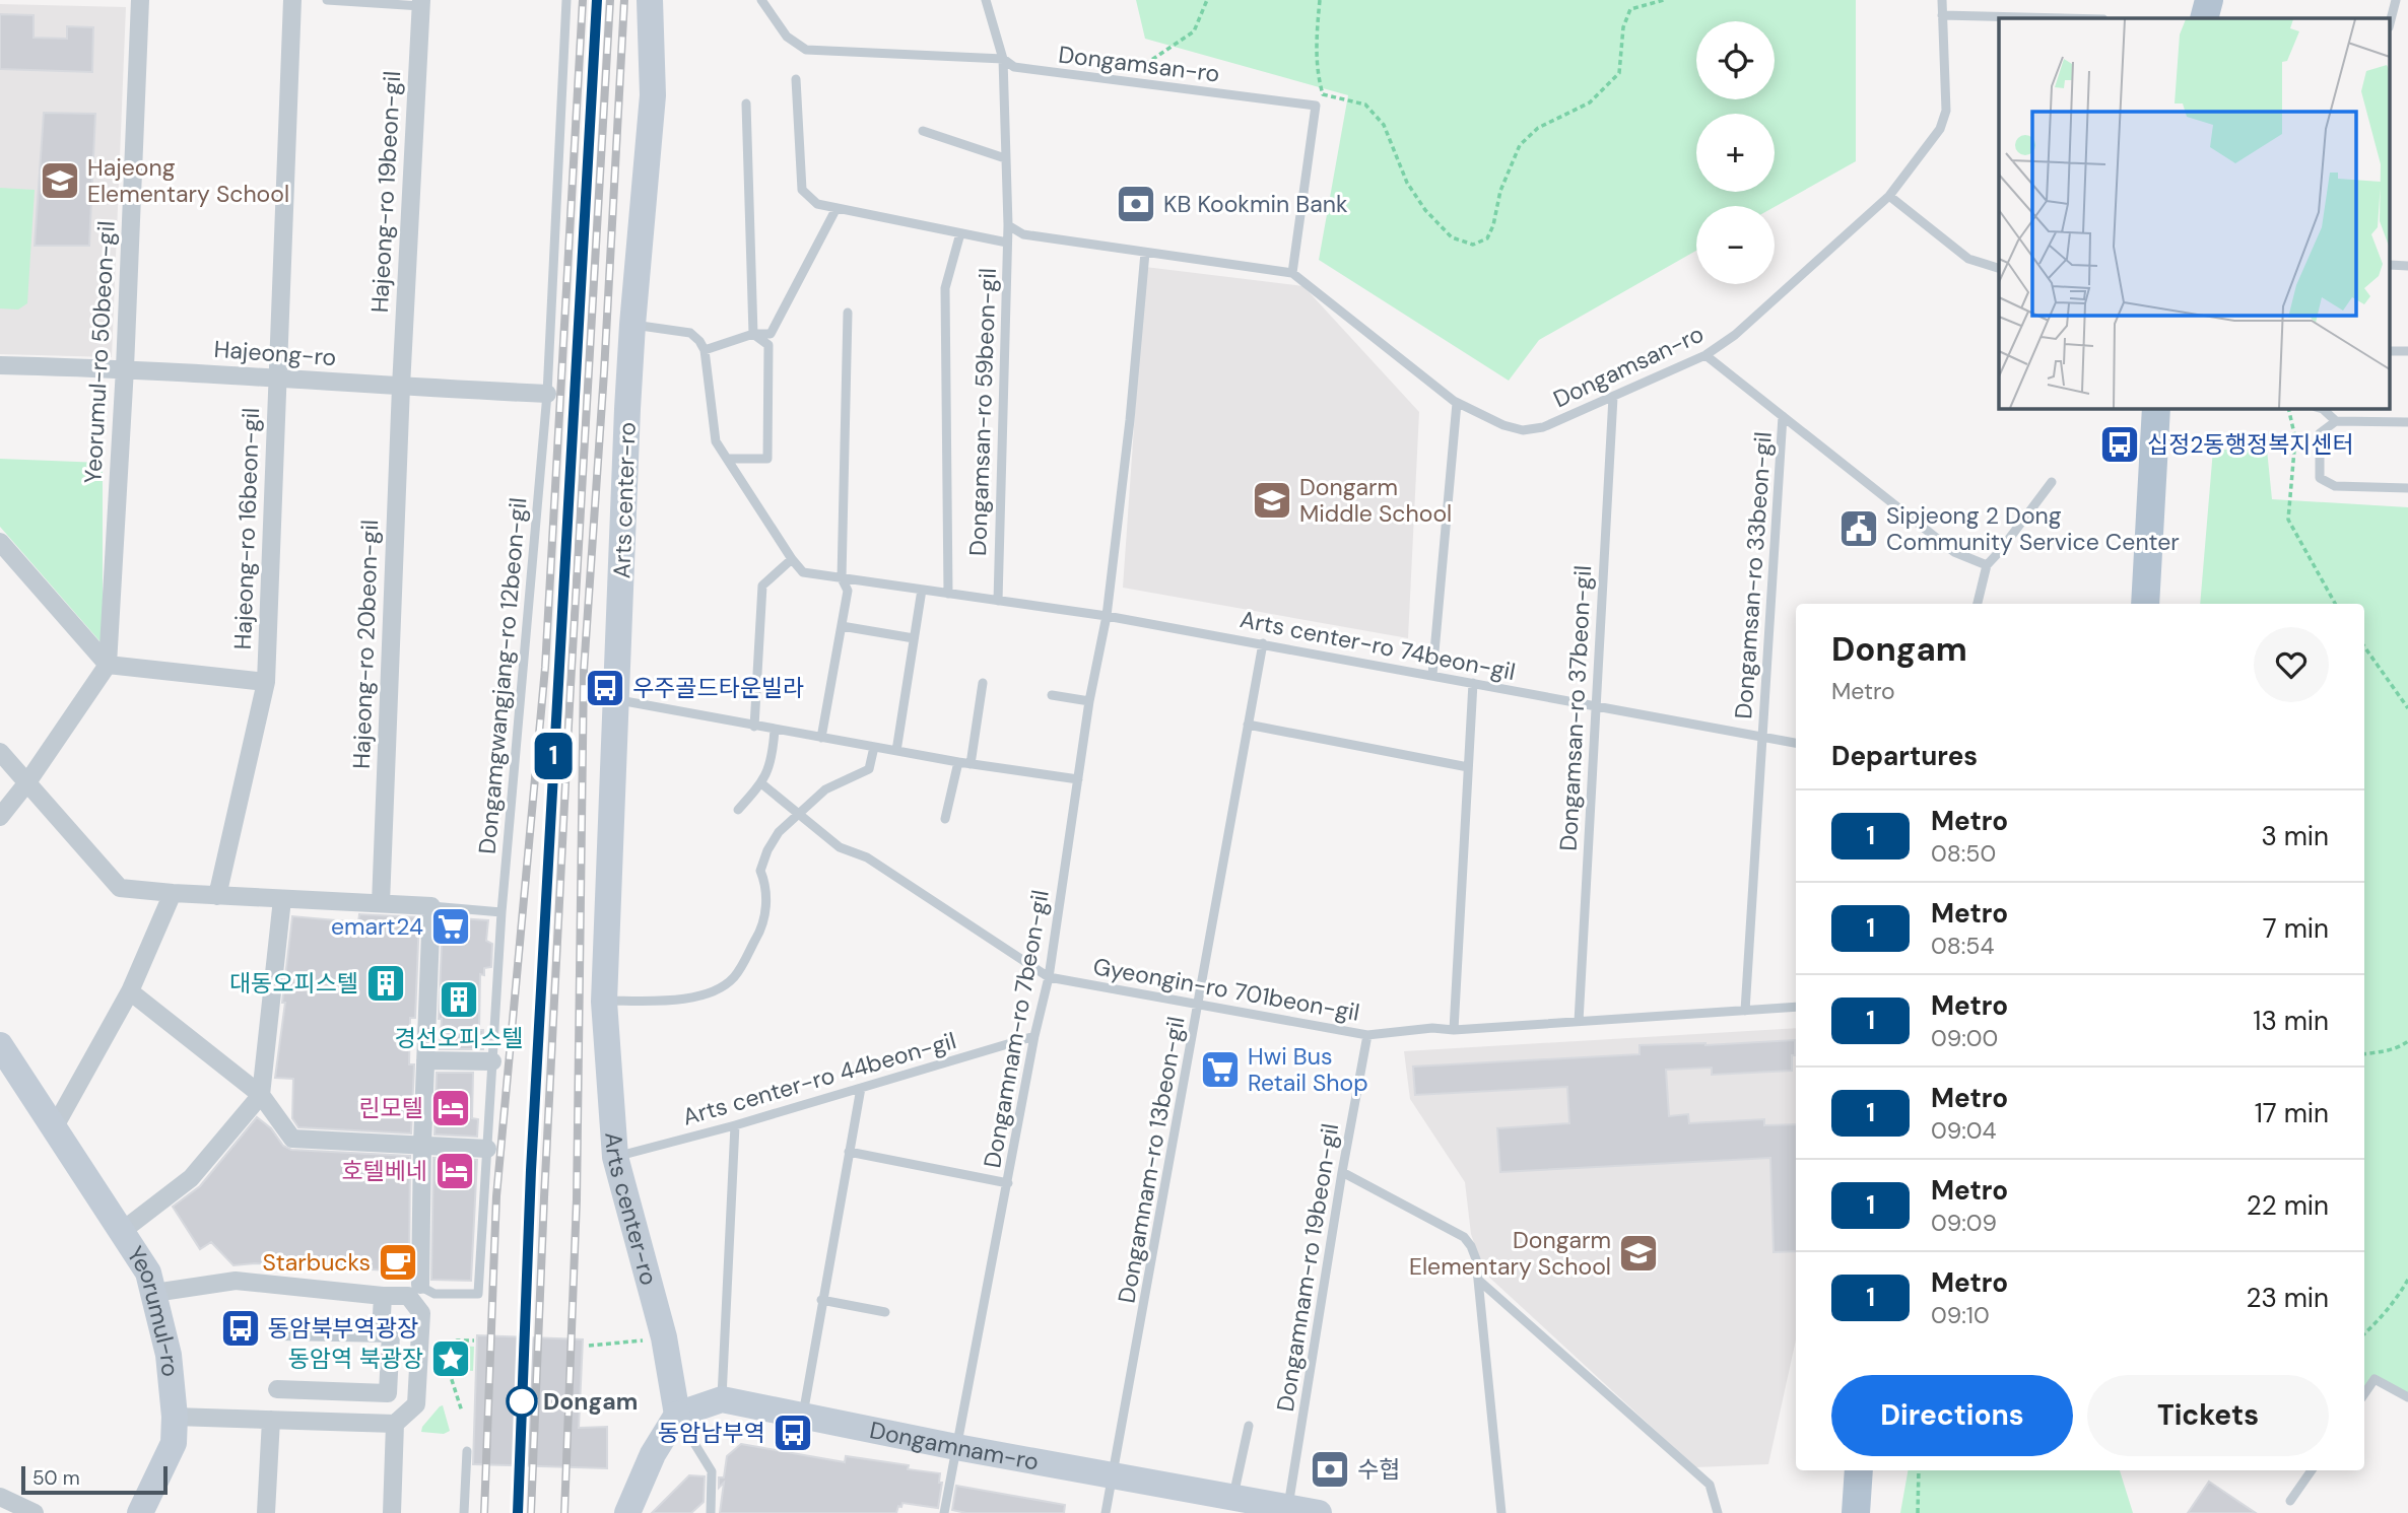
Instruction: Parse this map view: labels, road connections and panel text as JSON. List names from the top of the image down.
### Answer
{
  "streets": {
    "street": [
      "Hajeong-ro 19beon-gil",
      "Yeorumul-ro 50beon-gil",
      "Hajeong-ro",
      "Arts center-ro",
      "Hajeong-ro 16beon-gil",
      "Hajeong-ro 20beon-gil",
      "Yeorumul-ro",
      "Dongamnam-ro"
    ],
    "lane": [
      "Dongamsan-ro",
      "Dongamsan-ro 59beon-gil",
      "Dongamsan-ro 33beon-gil",
      "Arts center-ro 74beon-gil",
      "Dongamgwangjang-ro 12beon-gil",
      "Dongamsan-ro 37beon-gil",
      "Gyeongin-ro 701beon-gil",
      "Dongamnam-ro 7beon-gil",
      "Arts center-ro 44beon-gil",
      "Dongamnam-ro 13beon-gil",
      "Dongamnam-ro 19beon-gil"
    ]
  },
  "crossings": [
    ["Dongamsan-ro", "Dongamsan-ro 33beon-gil"],
    ["Dongamsan-ro", "Dongamsan-ro 37beon-gil"],
    ["Hajeong-ro 19beon-gil", "Hajeong-ro"],
    ["Hajeong-ro 19beon-gil", "Hajeong-ro 20beon-gil"],
    ["Yeorumul-ro 50beon-gil", "Hajeong-ro"],
    ["Yeorumul-ro 50beon-gil", "Hajeong-ro 16beon-gil"],
    ["Hajeong-ro", "Hajeong-ro 16beon-gil"],
    ["Hajeong-ro", "Hajeong-ro 20beon-gil"],
    ["Hajeong-ro", "Dongamgwangjang-ro 12beon-gil"],
    ["Dongamsan-ro 59beon-gil", "Arts center-ro 74beon-gil"],
    ["Arts center-ro", "Arts center-ro 44beon-gil"],
    ["Dongamsan-ro 33beon-gil", "Arts center-ro 74beon-gil"],
    ["Arts center-ro 74beon-gil", "Dongamsan-ro 37beon-gil"],
    ["Arts center-ro 74beon-gil", "Dongamnam-ro 7beon-gil"],
    ["Arts center-ro 74beon-gil", "Dongamnam-ro 13beon-gil"],
    ["Dongamsan-ro 37beon-gil", "Gyeongin-ro 701beon-gil"],
    ["Gyeongin-ro 701beon-gil", "Dongamnam-ro 7beon-gil"],
    ["Gyeongin-ro 701beon-gil", "Dongamnam-ro 13beon-gil"],
    ["Gyeongin-ro 701beon-gil", "Dongamnam-ro 19beon-gil"],
    ["Dongamnam-ro 7beon-gil", "Arts center-ro 44beon-gil"],
    ["Dongamnam-ro 7beon-gil", "Dongamnam-ro"],
    ["Dongamnam-ro 13beon-gil", "Dongamnam-ro"],
    ["Dongamnam-ro 19beon-gil", "Dongamnam-ro"]
  ],
  "places": {
    "school or university": ["Hajeong Elementary School", "Dongarm Middle School", "Dongarm Elementary School"],
    "bank": ["KB Kookmin Bank", "수협"],
    "bus stop": [
      "십정2동행정복지센터",
      "우주골드타운빌라",
      "동암북부역광장",
      "동암남부역"
    ],
    "public building": ["Sipjeong 2 Dong Community Service Center"],
    "supermarket": ["emart24", "Hwi Bus Retail Shop"],
    "building": ["대동오피스텔", "경선오피스텔"],
    "hotel": ["린모텔", "호텔베네"],
    "cafe": ["Starbucks"],
    "place": ["동암역 북광장"],
    "other": ["Dongam"]
  },
  "lines": ["metro line 1"],
  "scale_bar": "50 m",
  "page": {
    "on_map": "1",
    "map_buttons": ["+", "−"],
    "heading": [
      ["Dongam", "Metro"],
      "Departures"
    ],
    "list": [
      {
        "mark": "1",
        "name": "Metro",
        "note": "08:50",
        "value": "3 min"
      },
      {
        "mark": "1",
        "name": "Metro",
        "note": "08:54",
        "value": "7 min"
      },
      {
        "mark": "1",
        "name": "Metro",
        "note": "09:00",
        "value": "13 min"
      },
      {
        "mark": "1",
        "name": "Metro",
        "note": "09:04",
        "value": "17 min"
      },
      {
        "mark": "1",
        "name": "Metro",
        "note": "09:09",
        "value": "22 min"
      },
      {
        "mark": "1",
        "name": "Metro",
        "note": "09:10",
        "value": "23 min"
      }
    ],
    "buttons": ["Directions", "Tickets"],
    "scale": "50 m"
  }
}
